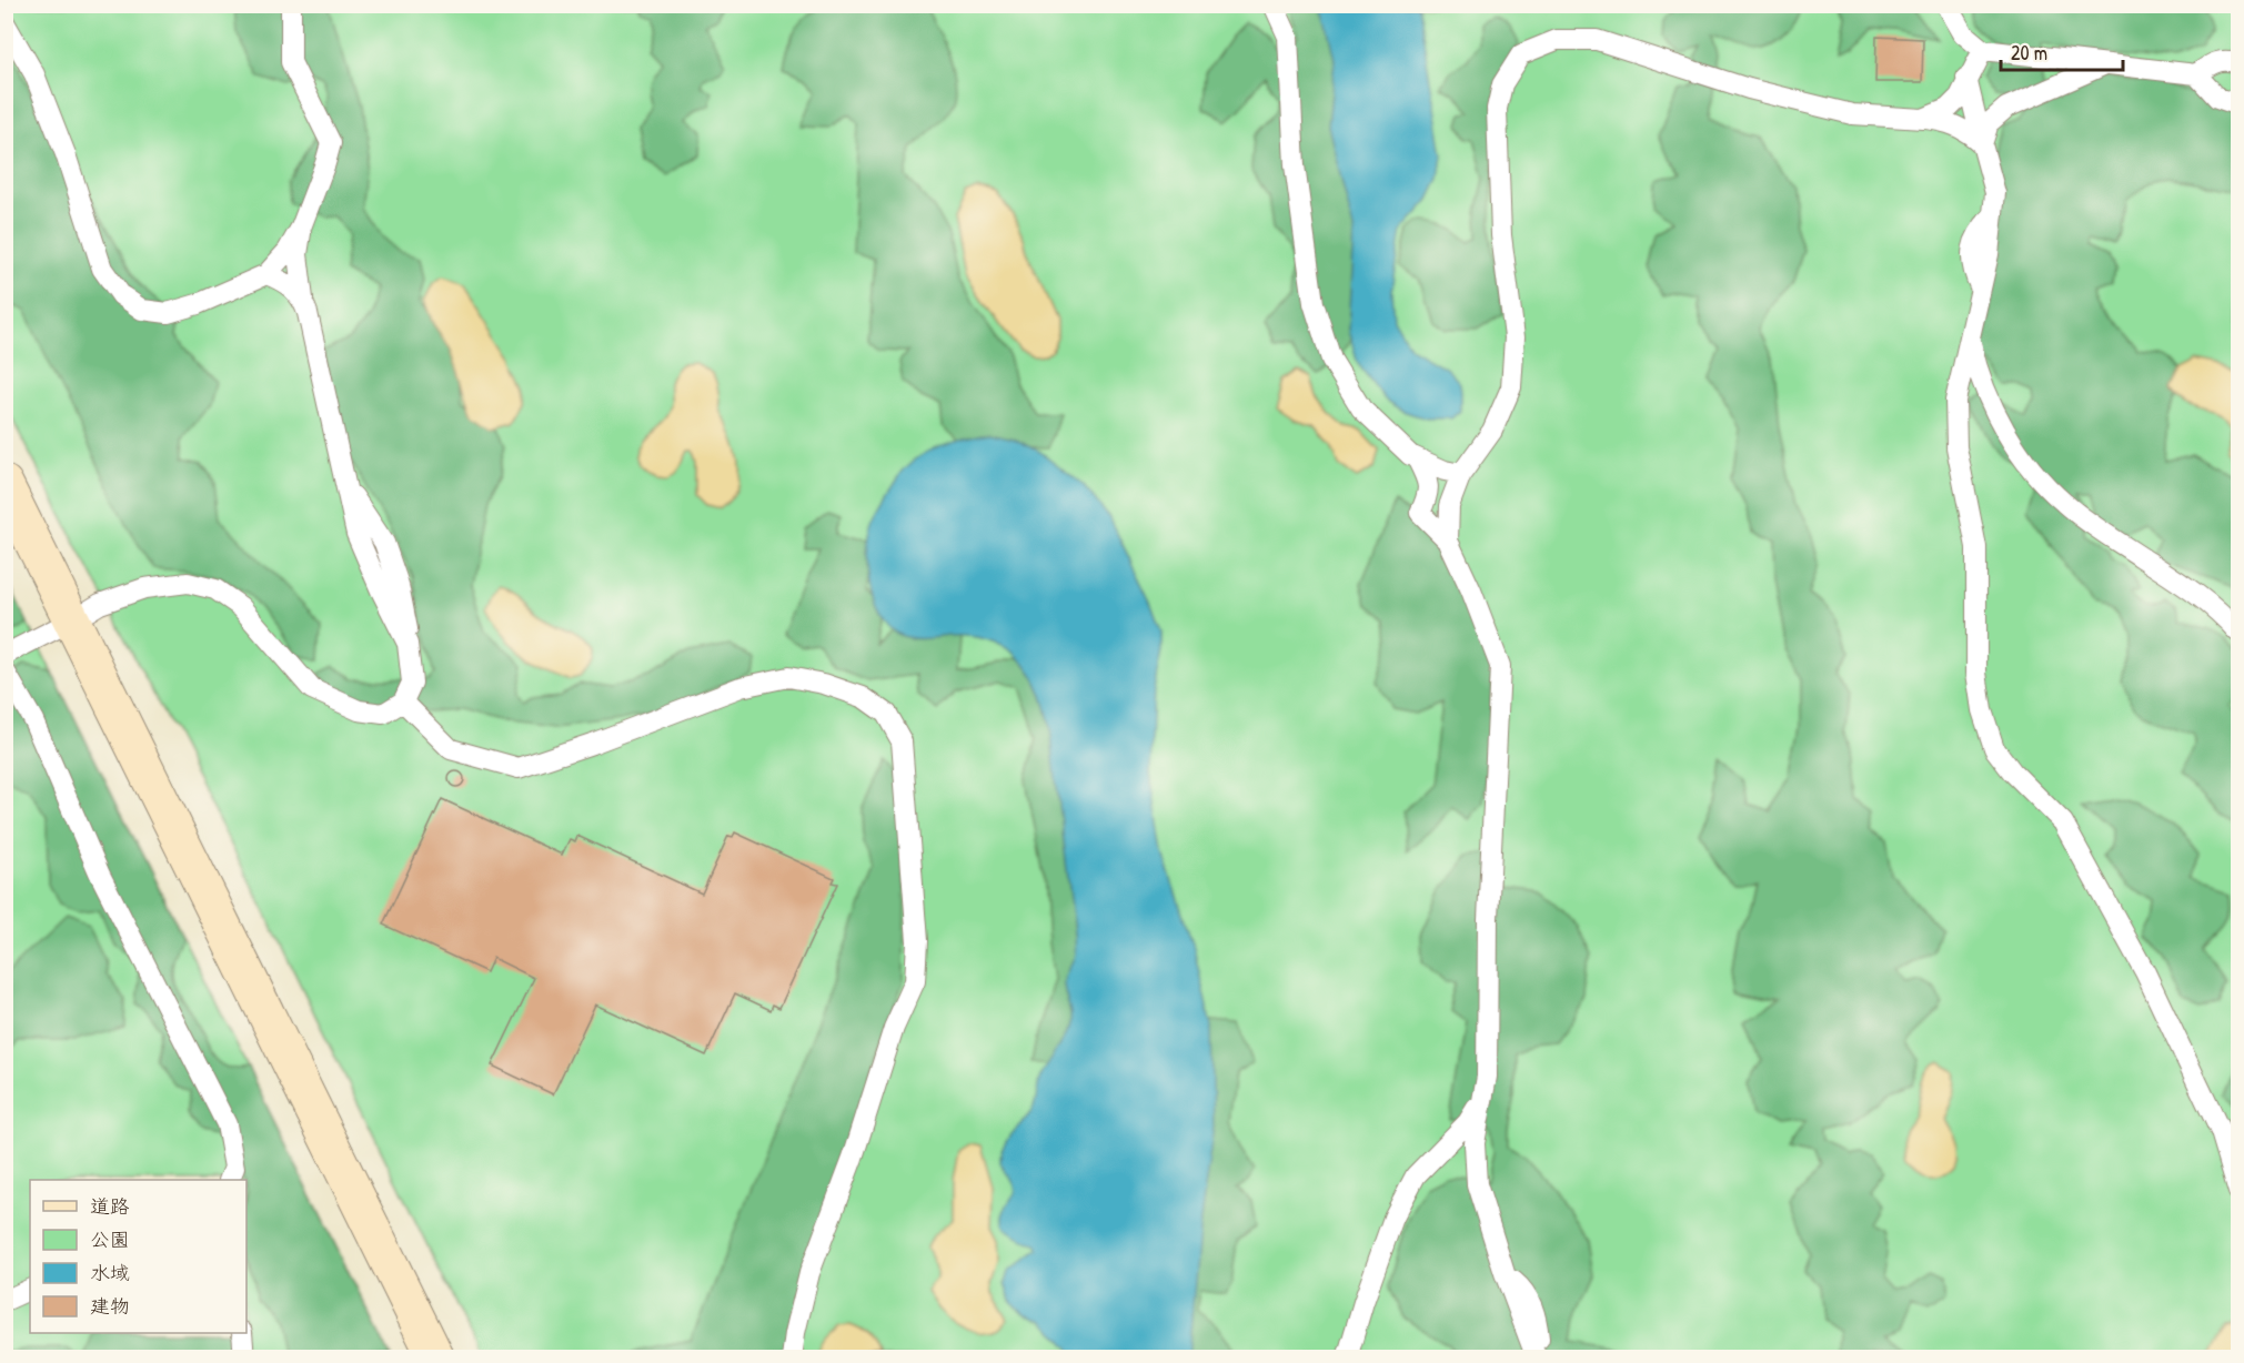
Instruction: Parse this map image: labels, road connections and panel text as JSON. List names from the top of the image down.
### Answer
{
  "legend": [
    "道路",
    "公園",
    "水域",
    "建物"
  ],
  "scale_bar": "20 m"
}
